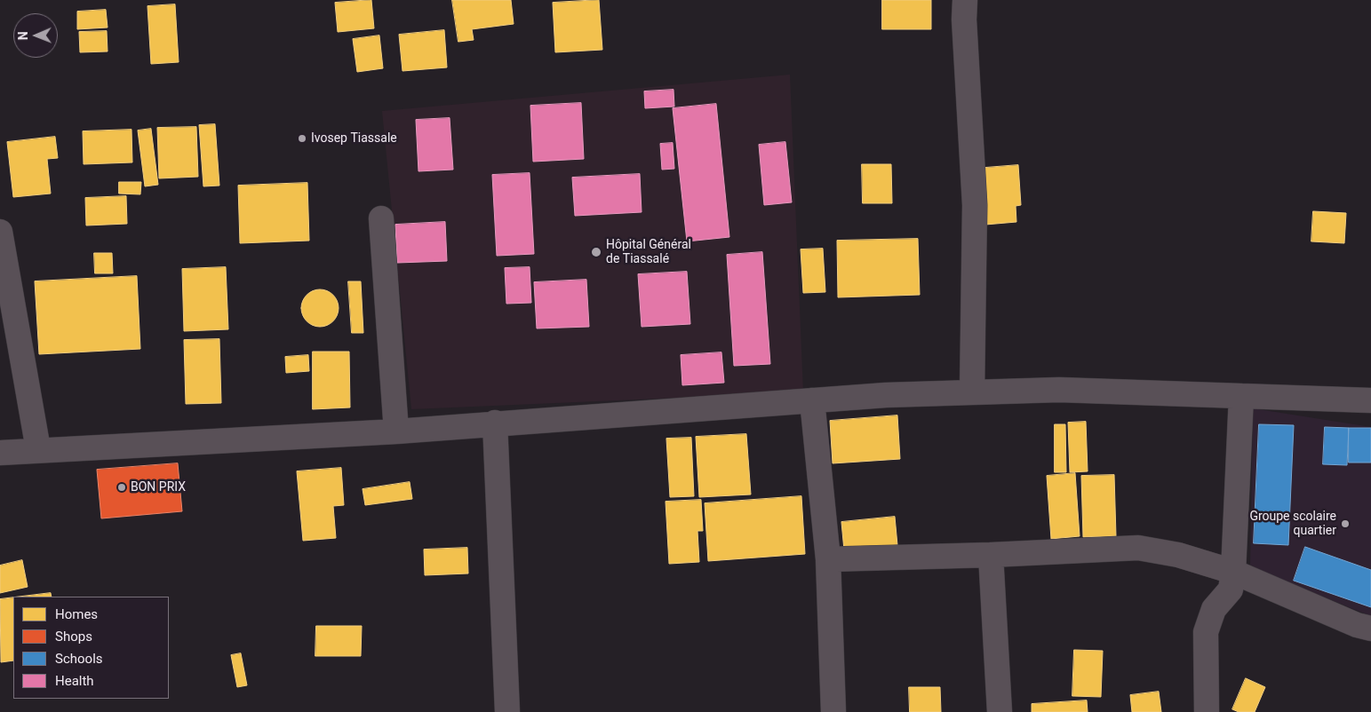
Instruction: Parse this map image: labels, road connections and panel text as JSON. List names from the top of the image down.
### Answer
{
  "places": [
    "Ivosep Tiassale",
    "Hôpital Général de Tiassalé",
    "BON PRIX",
    "Groupe scolaire quartier"
  ],
  "legend": [
    "Homes",
    "Shops",
    "Schools",
    "Health"
  ],
  "north": "left"
}
